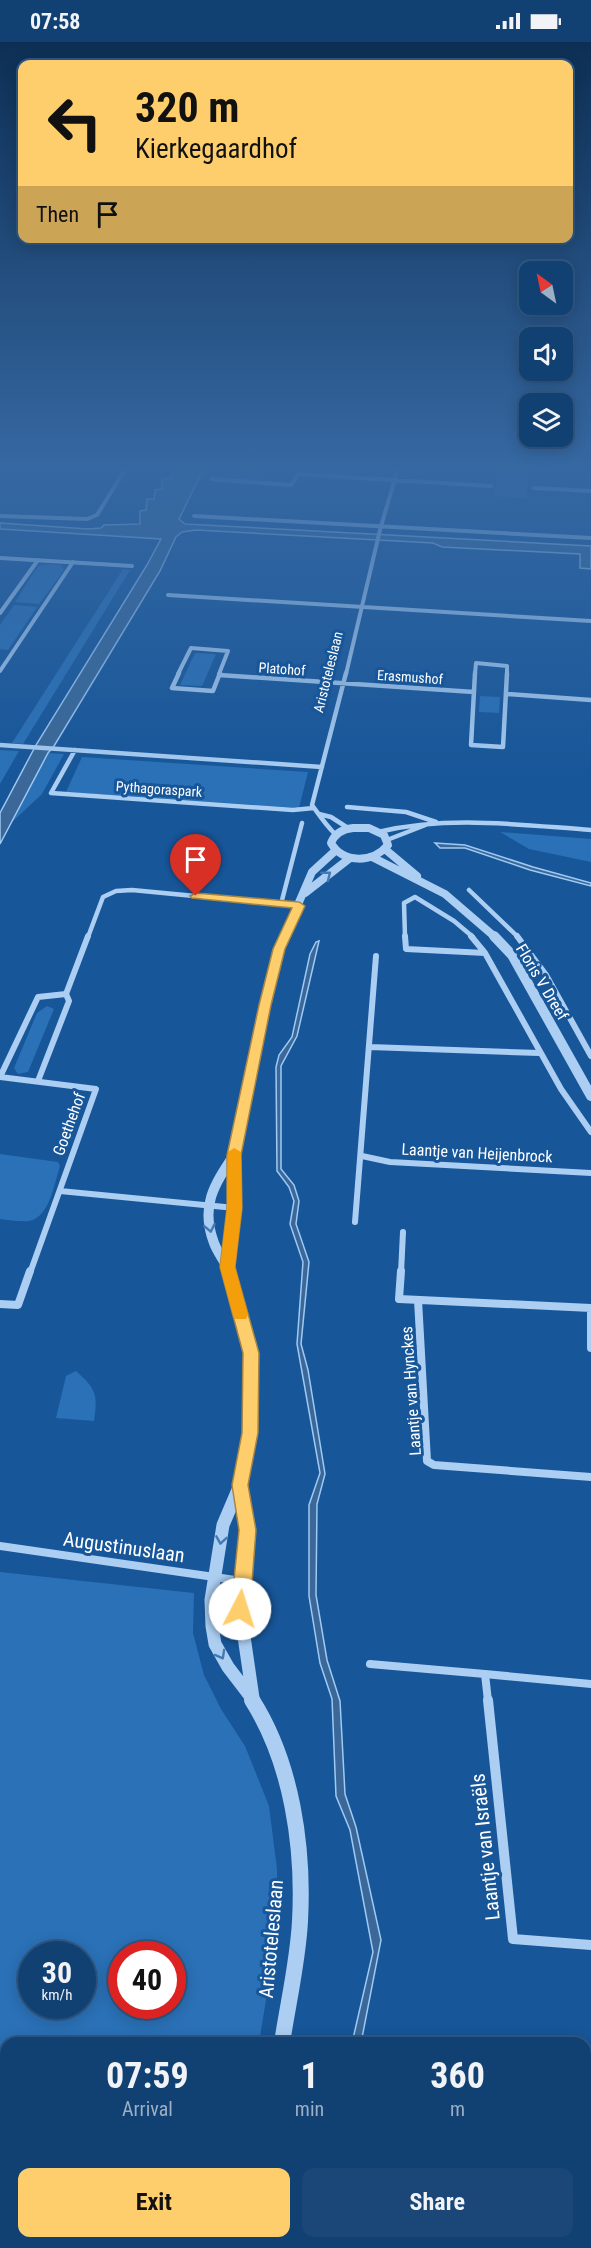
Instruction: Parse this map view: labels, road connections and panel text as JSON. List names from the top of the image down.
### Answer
{
  "streets": {
    "street": [
      "Platohof",
      "Aristoteleslaan",
      "Erasmushof",
      "Pythagoraspark",
      "Floris V Dreef",
      "Goethehof",
      "Laantje van Heijenbrock",
      "Laantje van Hynckes",
      "Augustinuslaan",
      "Laantje van Israëls"
    ]
  },
  "crossings": [
    ["Platohof", "Aristoteleslaan"],
    ["Platohof", "Erasmushof"],
    ["Aristoteleslaan", "Erasmushof"],
    ["Aristoteleslaan", "Pythagoraspark"],
    ["Aristoteleslaan", "Augustinuslaan"]
  ],
  "north": "top left",
  "page": {
    "status": "07:58",
    "turn": ["320 m", "Kierkegaardhof"],
    "then": "Then",
    "speed": "30 km/h",
    "limit": "40",
    "eta": [
      "07:59",
      "Arrival",
      "1",
      "min",
      "360",
      "m"
    ],
    "buttons": ["Exit", "Share"]
  }
}
